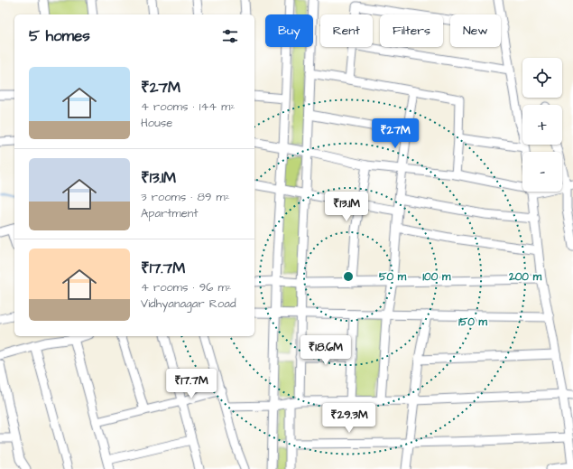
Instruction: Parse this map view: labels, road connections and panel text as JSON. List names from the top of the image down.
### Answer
{
  "page": {
    "chip": [
      "Buy",
      "Rent",
      "Filters",
      "New"
    ],
    "heading": "5 homes",
    "map_buttons": ["+", "−"],
    "list": [
      {
        "name": "₹27M",
        "note": "4 rooms · 144 m² · House"
      },
      {
        "name": "₹13.1M",
        "note": "3 rooms · 89 m² · Apartment"
      },
      {
        "name": "₹17.7M",
        "note": "4 rooms · 96 m² · Vidhyanagar Road"
      }
    ],
    "price": [
      "₹27M",
      "₹13.1M",
      "₹18.6M",
      "₹17.7M",
      "₹29.3M"
    ]
  },
  "rings": [
    "50 m",
    "100 m",
    "200 m",
    "150 m"
  ]
}
